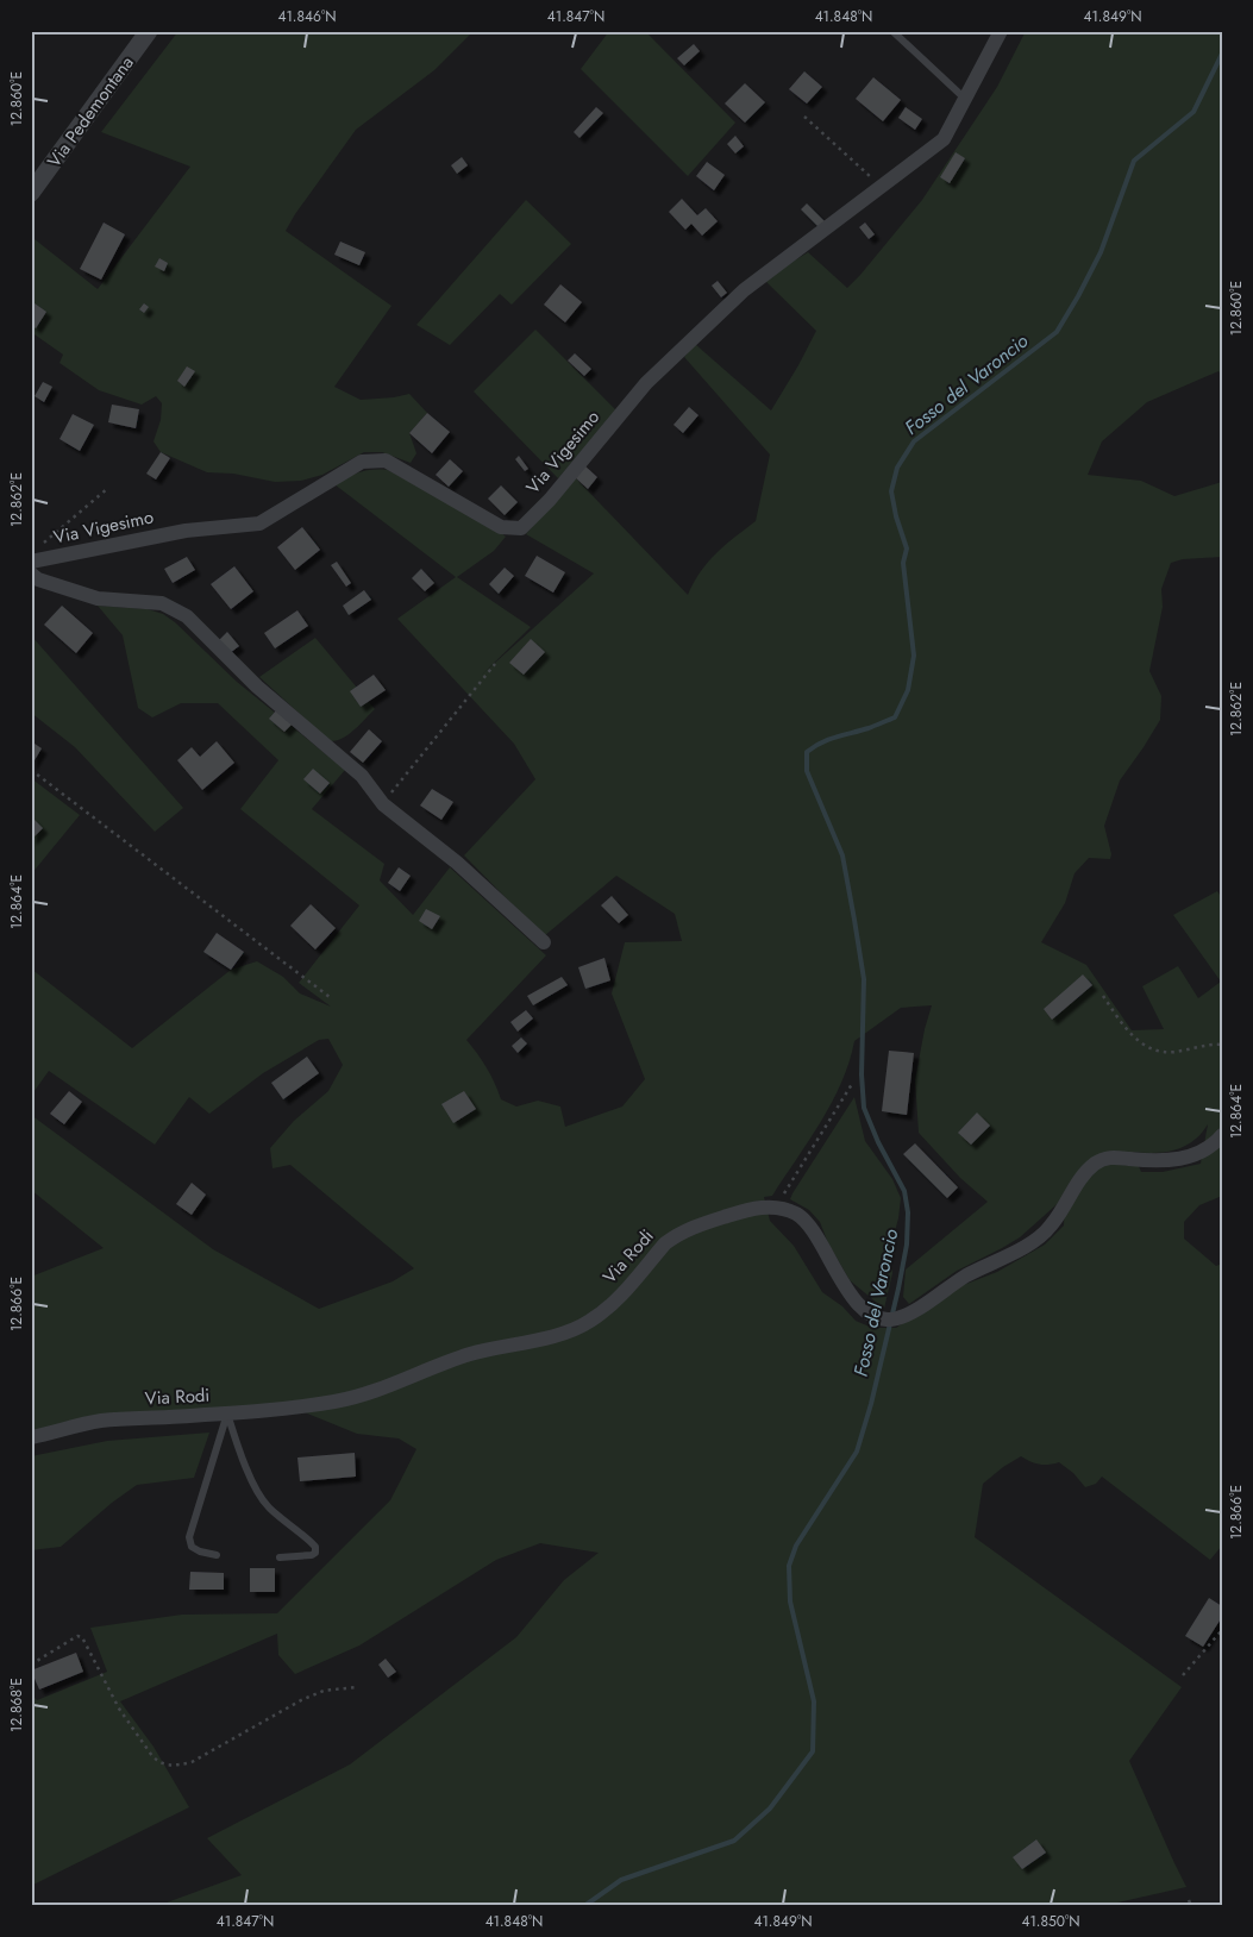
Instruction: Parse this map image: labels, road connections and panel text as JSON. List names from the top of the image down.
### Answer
{
  "streets": {
    "street": ["Via Pedemontana", "Via Vigesimo", "Via Rodi"]
  },
  "water": ["Fosso del Varoncio"],
  "coordinates": [
    "41.846°N",
    "41.847°N",
    "41.848°N",
    "41.849°N",
    "12.860°E",
    "12.862°E",
    "12.864°E",
    "12.866°E",
    "12.868°E",
    "41.850°N"
  ]
}
